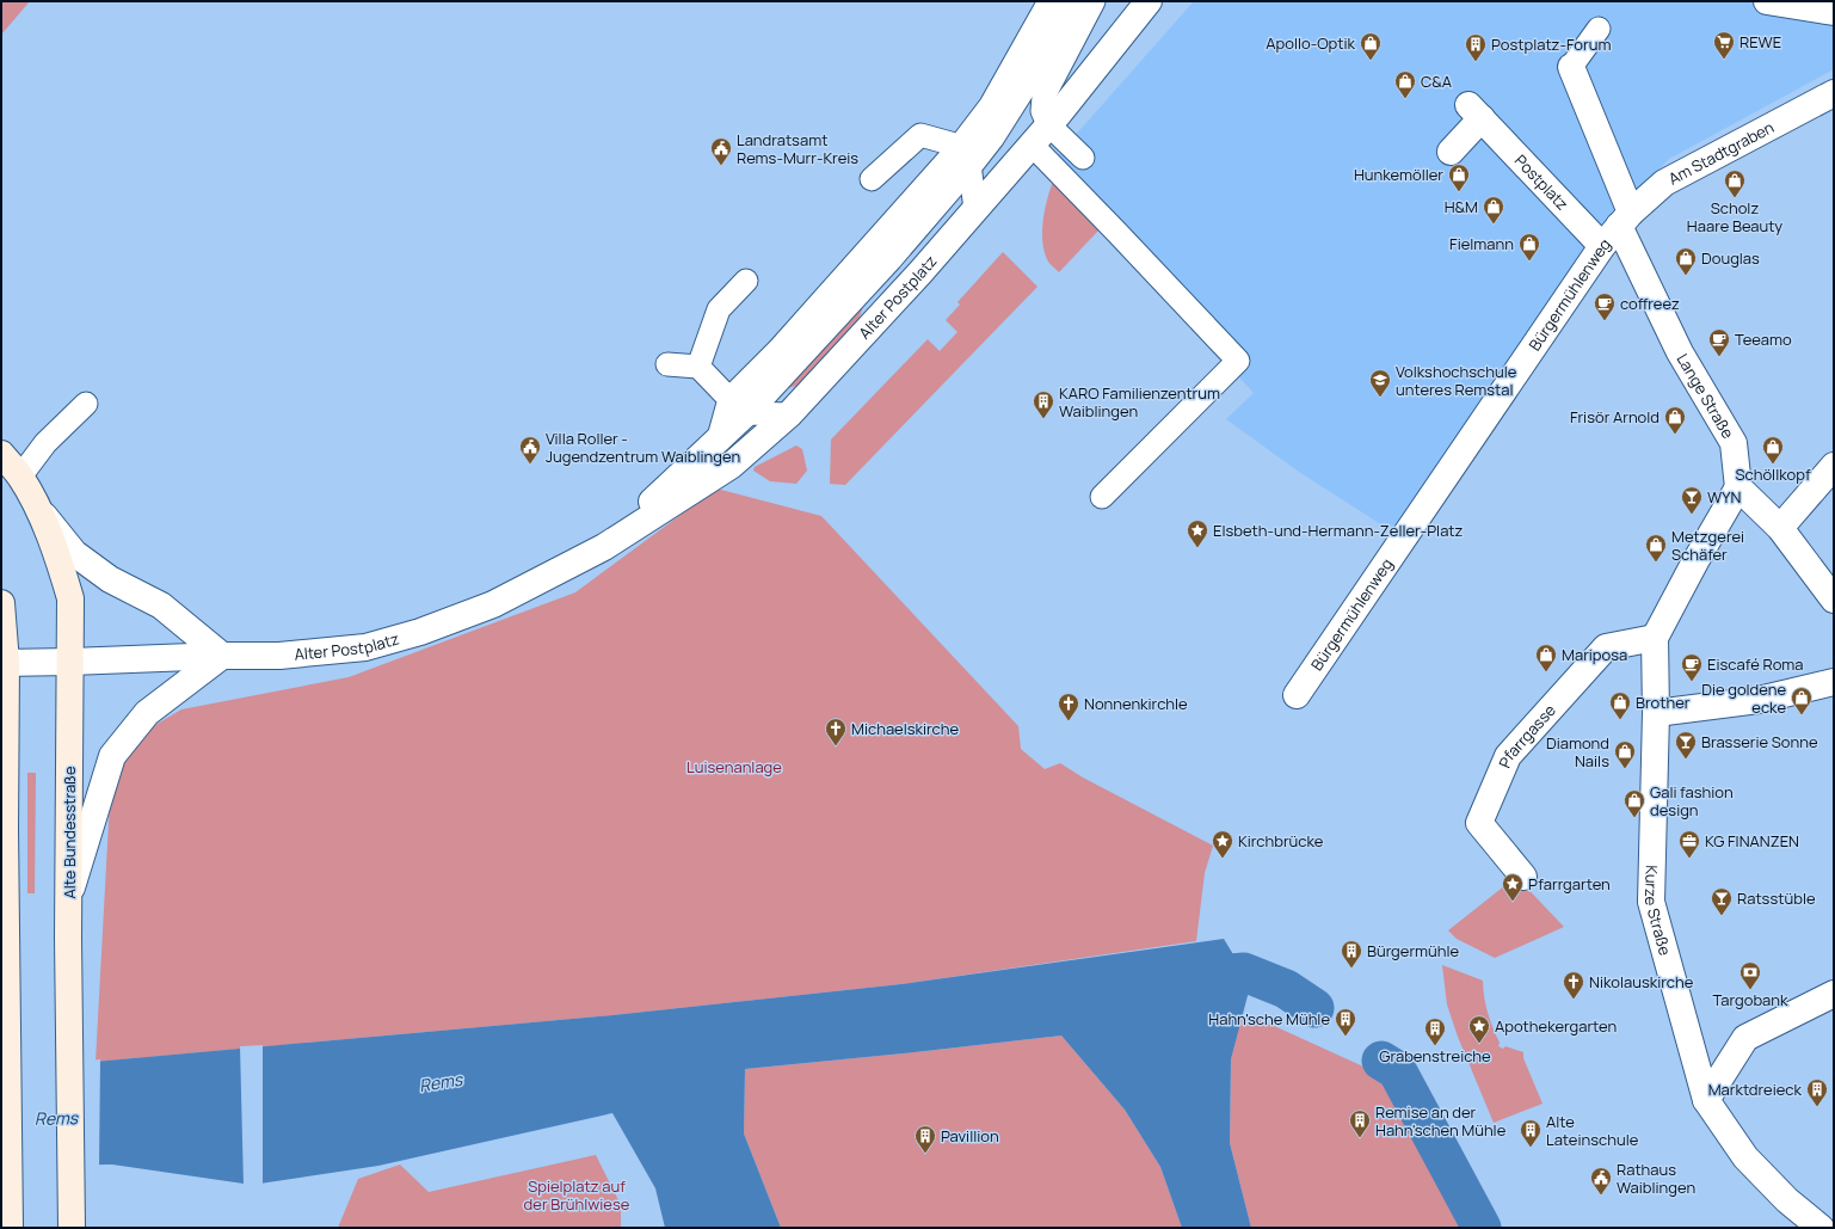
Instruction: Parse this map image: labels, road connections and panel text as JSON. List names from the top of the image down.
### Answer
{
  "streets": {
    "main road": ["Alte Bundesstraße"],
    "street": [
      "Am Stadtgraben",
      "Postplatz",
      "Bürgermühlenweg",
      "Alter Postplatz",
      "Lange Straße",
      "Pfarrgasse",
      "Kurze Straße"
    ]
  },
  "crossings": [
    ["Am Stadtgraben", "Bürgermühlenweg"],
    ["Am Stadtgraben", "Lange Straße"],
    ["Postplatz", "Bürgermühlenweg"],
    ["Bürgermühlenweg", "Lange Straße"],
    ["Alter Postplatz", "Alte Bundesstraße"],
    ["Lange Straße", "Kurze Straße"],
    ["Pfarrgasse", "Kurze Straße"]
  ],
  "water": ["Rems"],
  "parks": ["Luisenanlage", "Spielplatz auf der Brühlwiese"],
  "places": {
    "supermarket": ["REWE"],
    "shop": [
      "Apollo-Optik",
      "C&A",
      "Hunkemöller",
      "Scholz Haare Beauty",
      "H&M",
      "Fielmann",
      "Douglas",
      "Frisör Arnold",
      "Schöllkopf",
      "Metzgerei Schäfer",
      "Mariposa",
      "Die goldene ecke",
      "Brother",
      "Diamond Nails",
      "Gali fashion design"
    ],
    "building": [
      "Postplatz-Forum",
      "KARO Familienzentrum Waiblingen",
      "Bürgermühle",
      "Hahn'sche Mühle",
      "Grabenstreiche",
      "Marktdreieck",
      "Remise an der Hahn'schen Mühle",
      "Alte Lateinschule",
      "Pavillion"
    ],
    "public building": ["Landratsamt Rems-Murr-Kreis", "Villa Roller - Jugendzentrum Waiblingen", "Rathaus Waiblingen"],
    "cafe": ["coffreez", "Teeamo", "Eiscafé Roma"],
    "school or university": ["Volkshochschule unteres Remstal"],
    "bar": ["WYN", "Brasserie Sonne", "Ratsstüble"],
    "place": [
      "Elsbeth-und-Hermann-Zeller-Platz",
      "Kirchbrücke",
      "Pfarrgarten",
      "Apothekergarten"
    ],
    "church": ["Nonnenkirchle", "Michaelskirche", "Nikolauskirche"],
    "office": ["KG FINANZEN"],
    "bank": ["Targobank"]
  }
}
